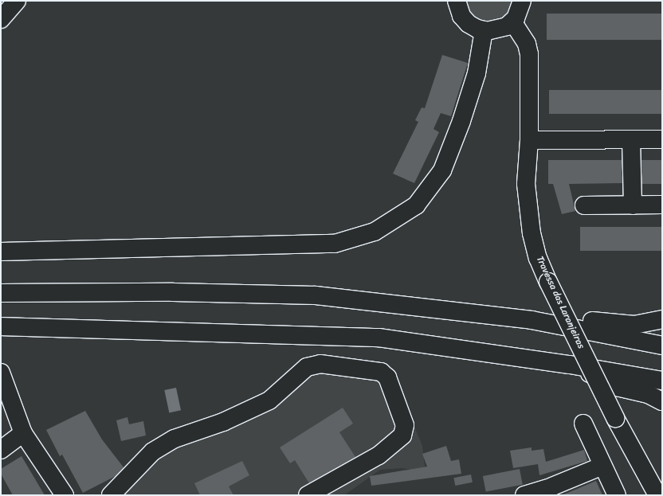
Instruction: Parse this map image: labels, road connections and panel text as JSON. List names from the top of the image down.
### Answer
{
  "streets": {
    "main road": ["Travessa das Laranjeiras"]
  }
}
